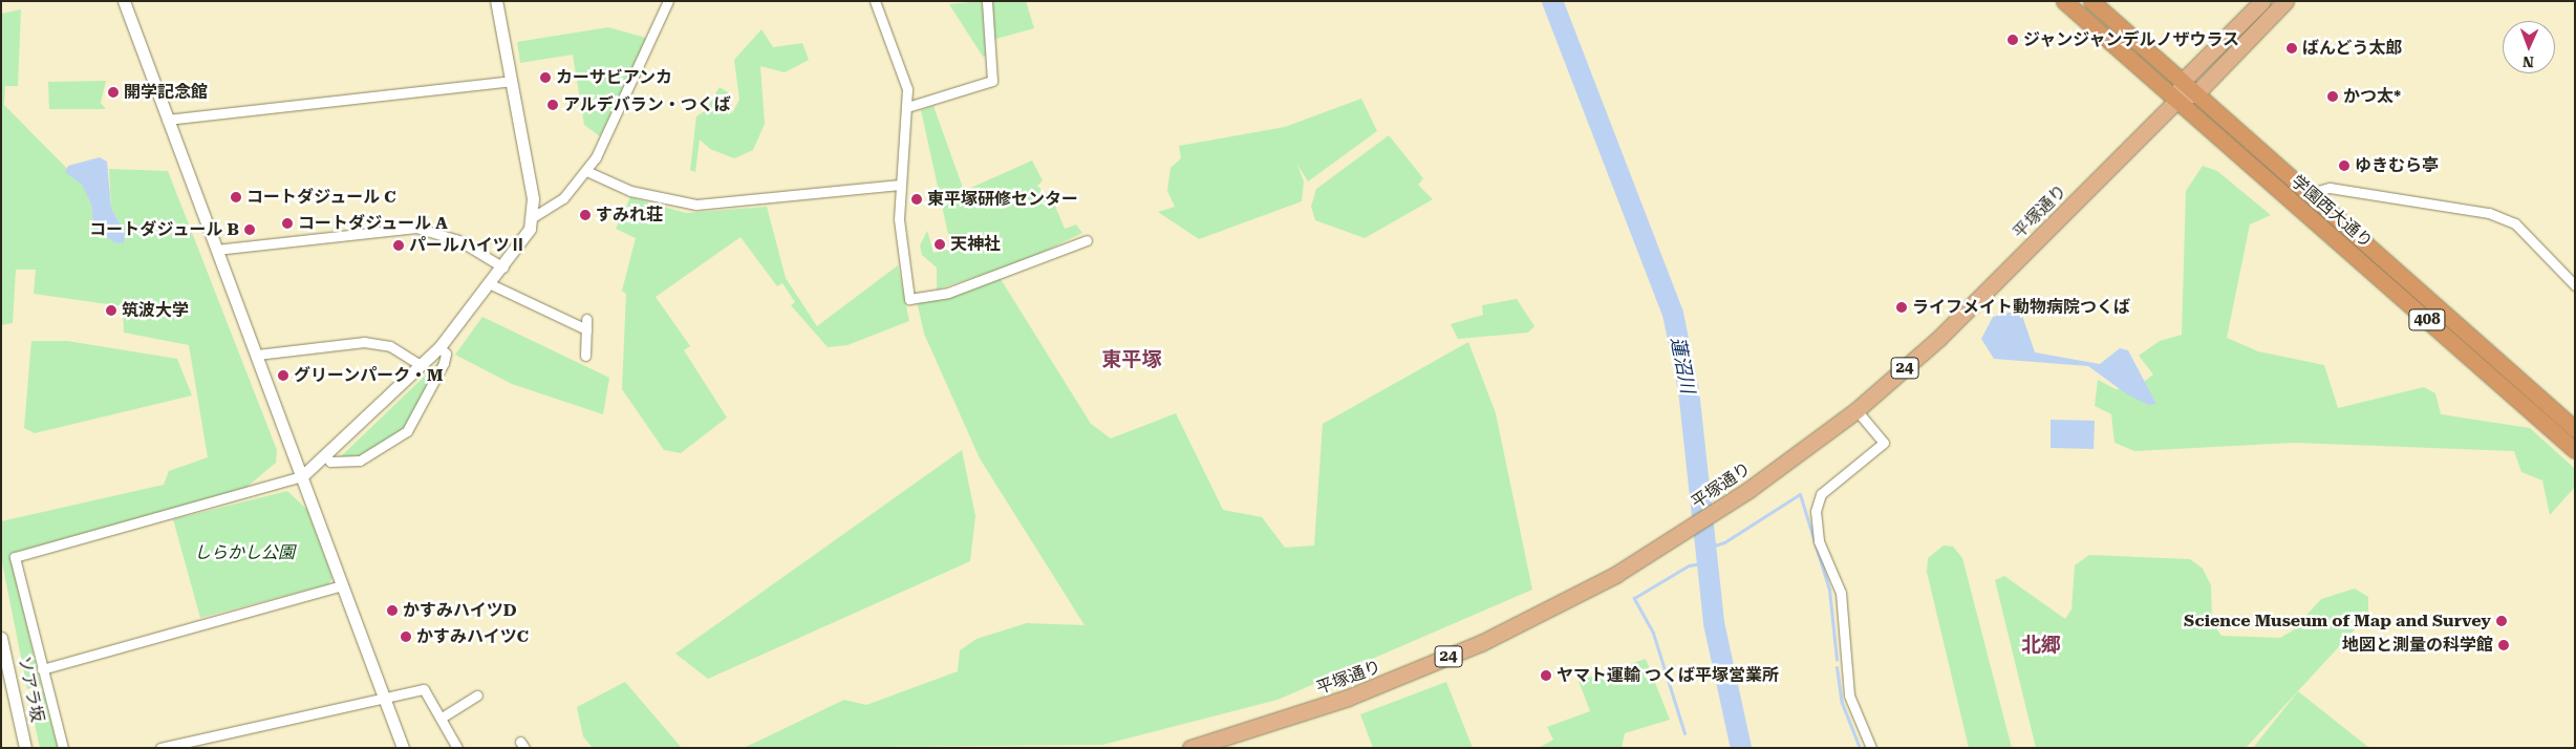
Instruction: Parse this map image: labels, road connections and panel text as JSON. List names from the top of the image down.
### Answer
{
  "streets": {
    "highway": ["学園西大通り", "408"],
    "main road": ["平塚通り", "24"],
    "street": ["ソアラ坂"]
  },
  "crossings": [
    ["平塚通り", "学園西大通り"],
    ["平塚通り", "24"],
    ["学園西大通り", "24"]
  ],
  "districts": ["東平塚", "北郷"],
  "water": ["蓮沼川"],
  "parks": ["しらかし公園"],
  "places": [
    "ジャンジャンデルノザウラス",
    "ばんどう太郎",
    "カーサビアンカ",
    "開学記念館",
    "かつ太*",
    "アルデバラン・つくば",
    "ゆきむら亭",
    "コートダジュール C",
    "東平塚研修センター",
    "すみれ荘",
    "コートダジュール A",
    "コートダジュール B",
    "天神社",
    "パールハイツⅡ",
    "ライフメイト動物病院つくば",
    "筑波大学",
    "グリーンパーク・M",
    "かすみハイツD",
    "Science Museum of Map and Survey",
    "かすみハイツC",
    "地図と測量の科学館",
    "ヤマト運輸 つくば平塚営業所"
  ],
  "north": "bottom"
}
